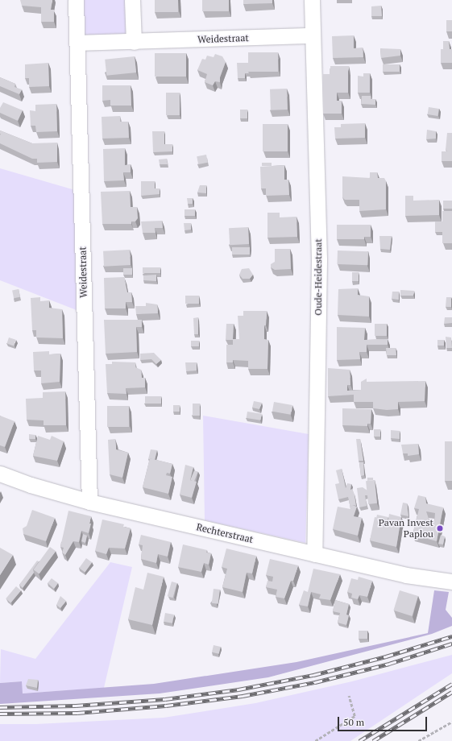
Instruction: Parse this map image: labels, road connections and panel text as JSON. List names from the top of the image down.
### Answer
{
  "streets": {
    "street": ["Weidestraat", "Oude-Heidestraat", "Rechterstraat"]
  },
  "crossings": [
    ["Weidestraat", "Oude-Heidestraat"],
    ["Weidestraat", "Rechterstraat"],
    ["Oude-Heidestraat", "Rechterstraat"]
  ],
  "places": ["Pavan Invest Paplou"],
  "scale_bar": "50 m"
}
